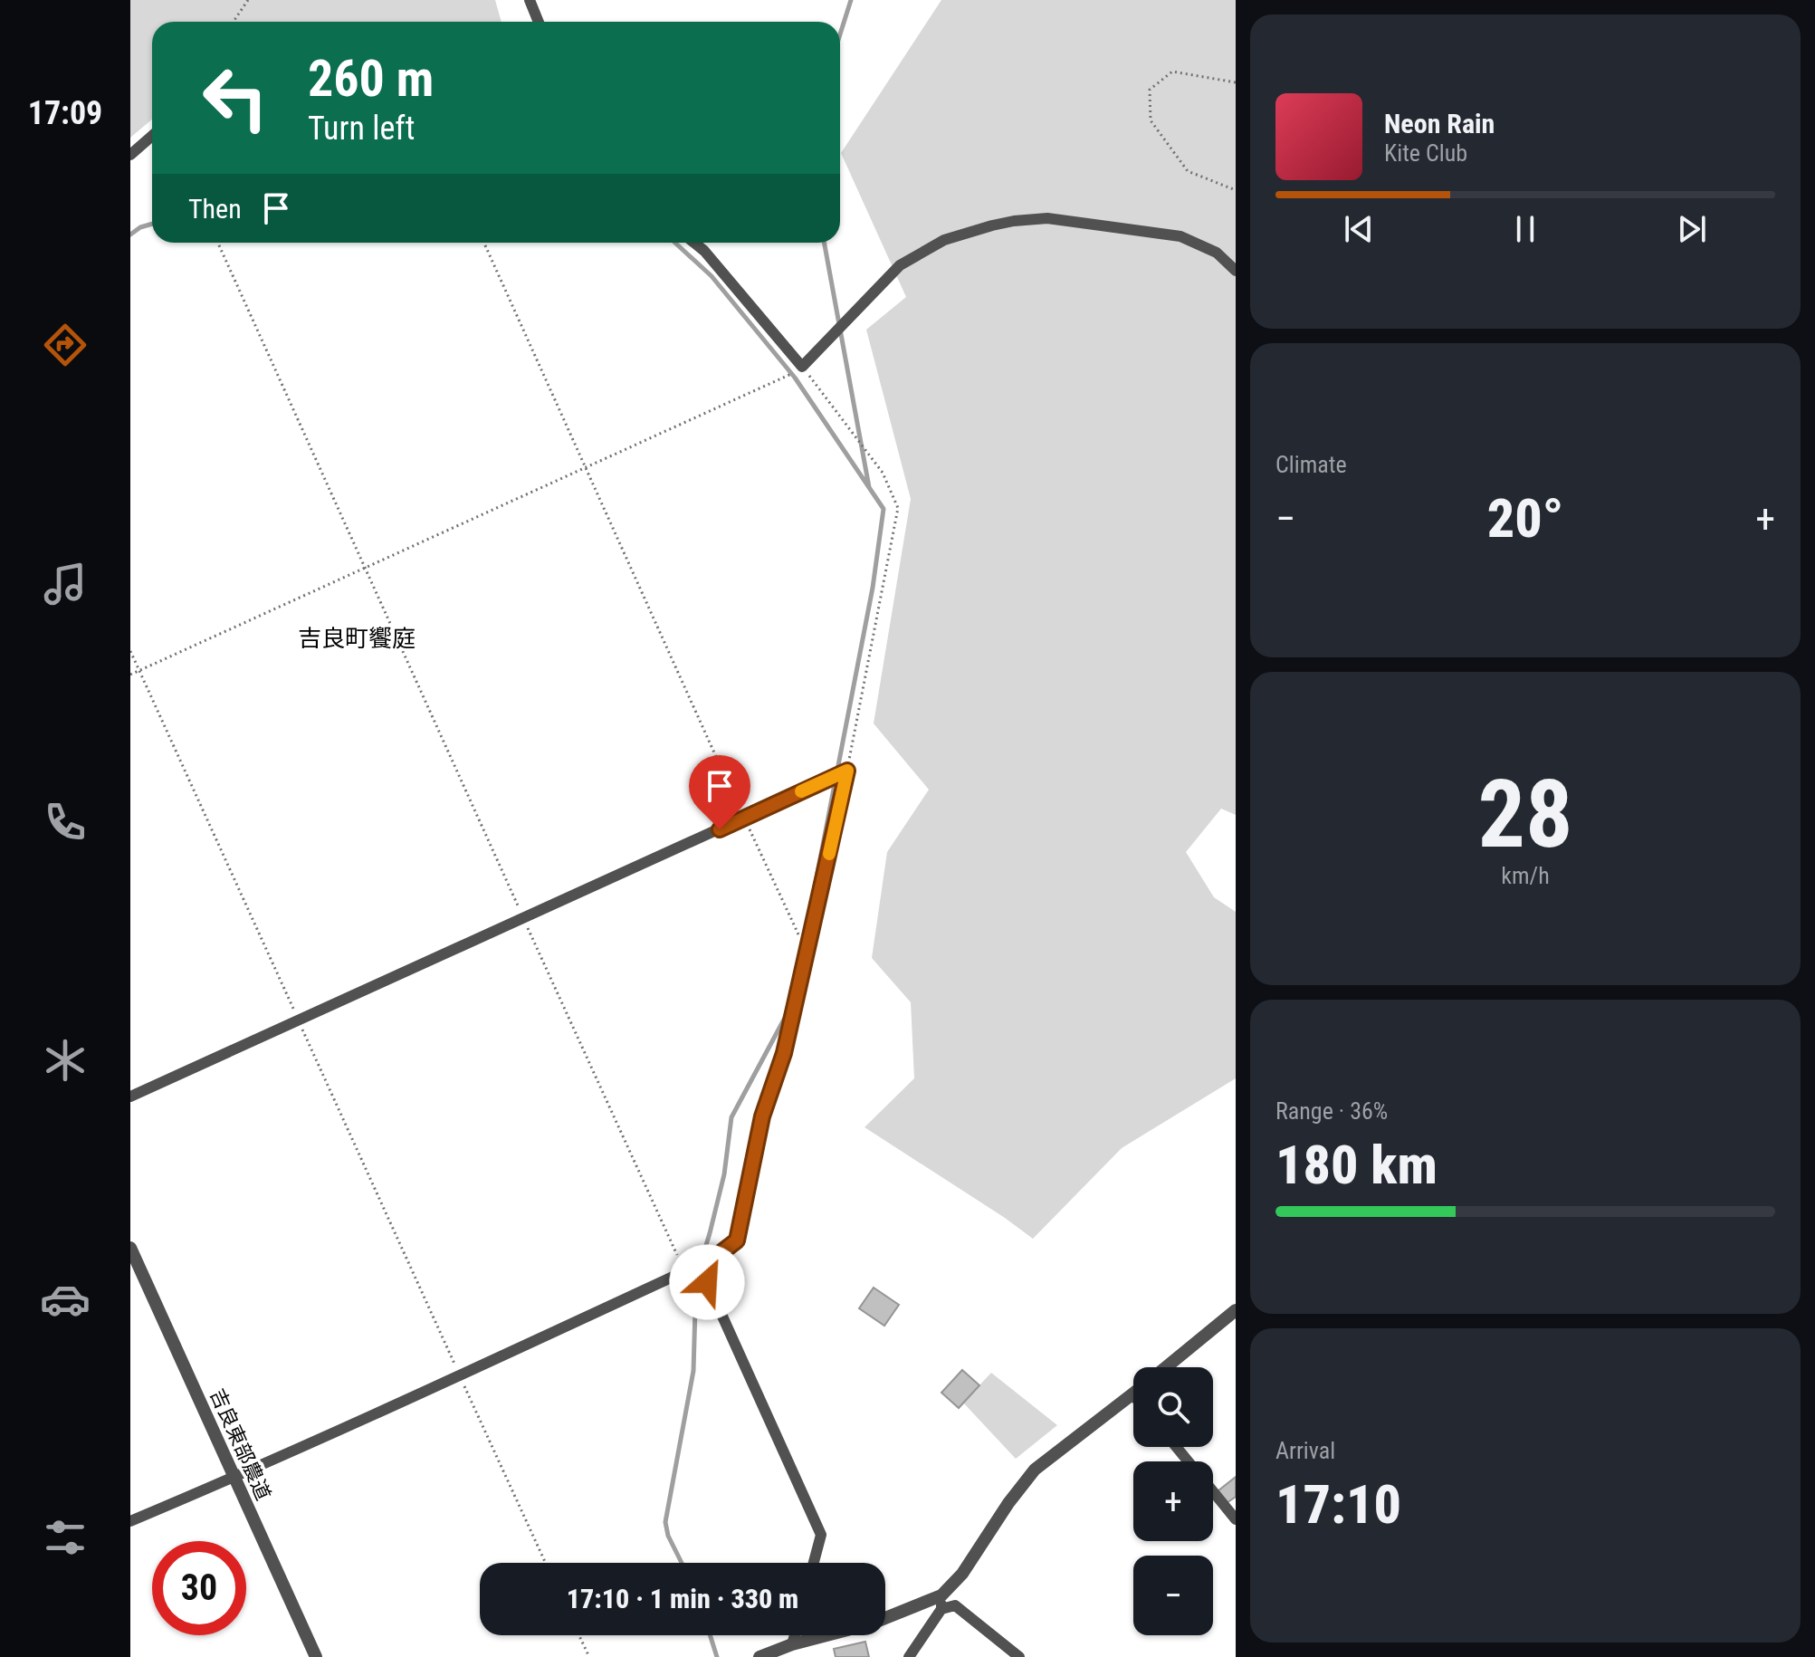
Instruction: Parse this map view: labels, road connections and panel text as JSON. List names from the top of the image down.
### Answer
{
  "streets": {
    "street": ["吉良東部農道"]
  },
  "districts": ["吉良町饗庭"],
  "page": {
    "tabs": "17:09",
    "turn": ["260 m", "Turn left"],
    "song": ["Neon Rain", "Kite Club"],
    "then": "Then",
    "tile": [
      "Climate",
      ["28", "km/h"],
      ["Range · 36%", "180 km"],
      ["Arrival", "17:10"]
    ],
    "heat": ["−", "20°", "+"],
    "map_buttons": ["+", "−"],
    "limit": "30",
    "trip": "17:10 · 1 min · 330 m"
  }
}
